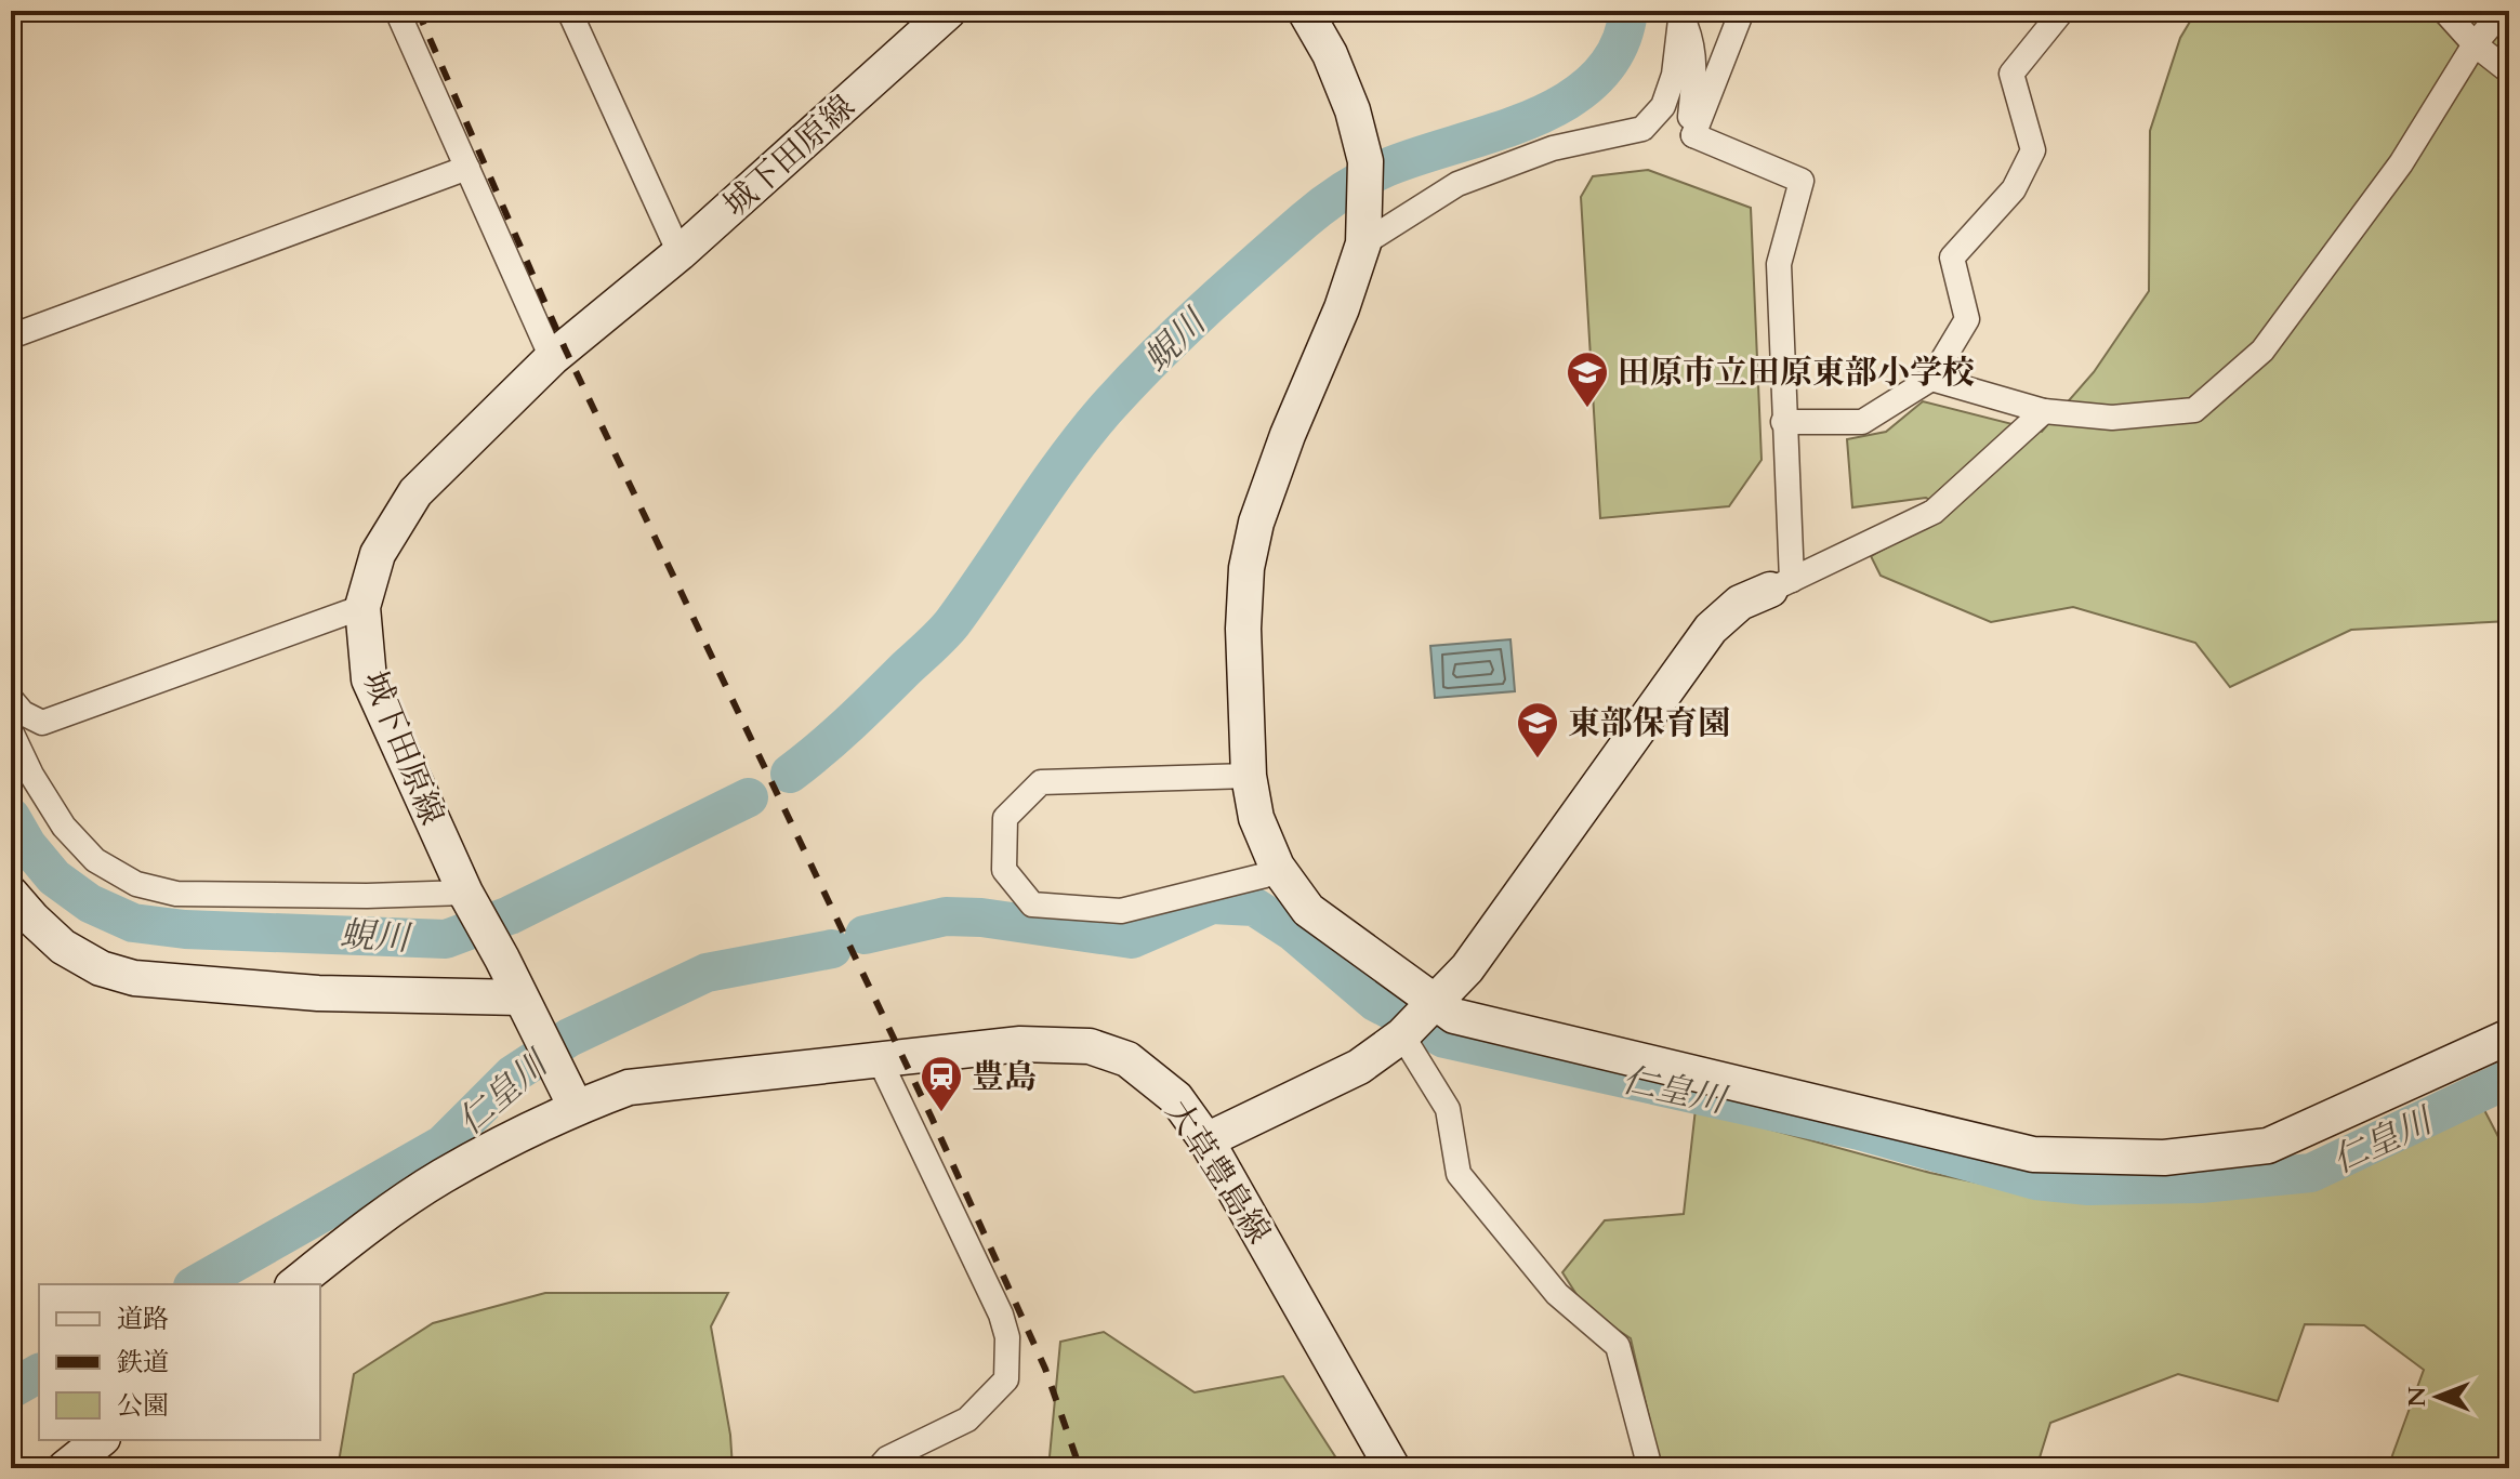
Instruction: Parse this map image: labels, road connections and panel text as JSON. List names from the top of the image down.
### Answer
{
  "streets": {
    "street": ["城下田原線", "大草豊島線"]
  },
  "crossings": [
    ["城下田原線", "大草豊島線"]
  ],
  "water": ["蜆川", "仁皇川"],
  "places": {
    "school or university": ["田原市立田原東部小学校", "東部保育園"],
    "station": ["豊島"]
  },
  "legend": ["道路", "鉄道", "公園"],
  "north": "left"
}
